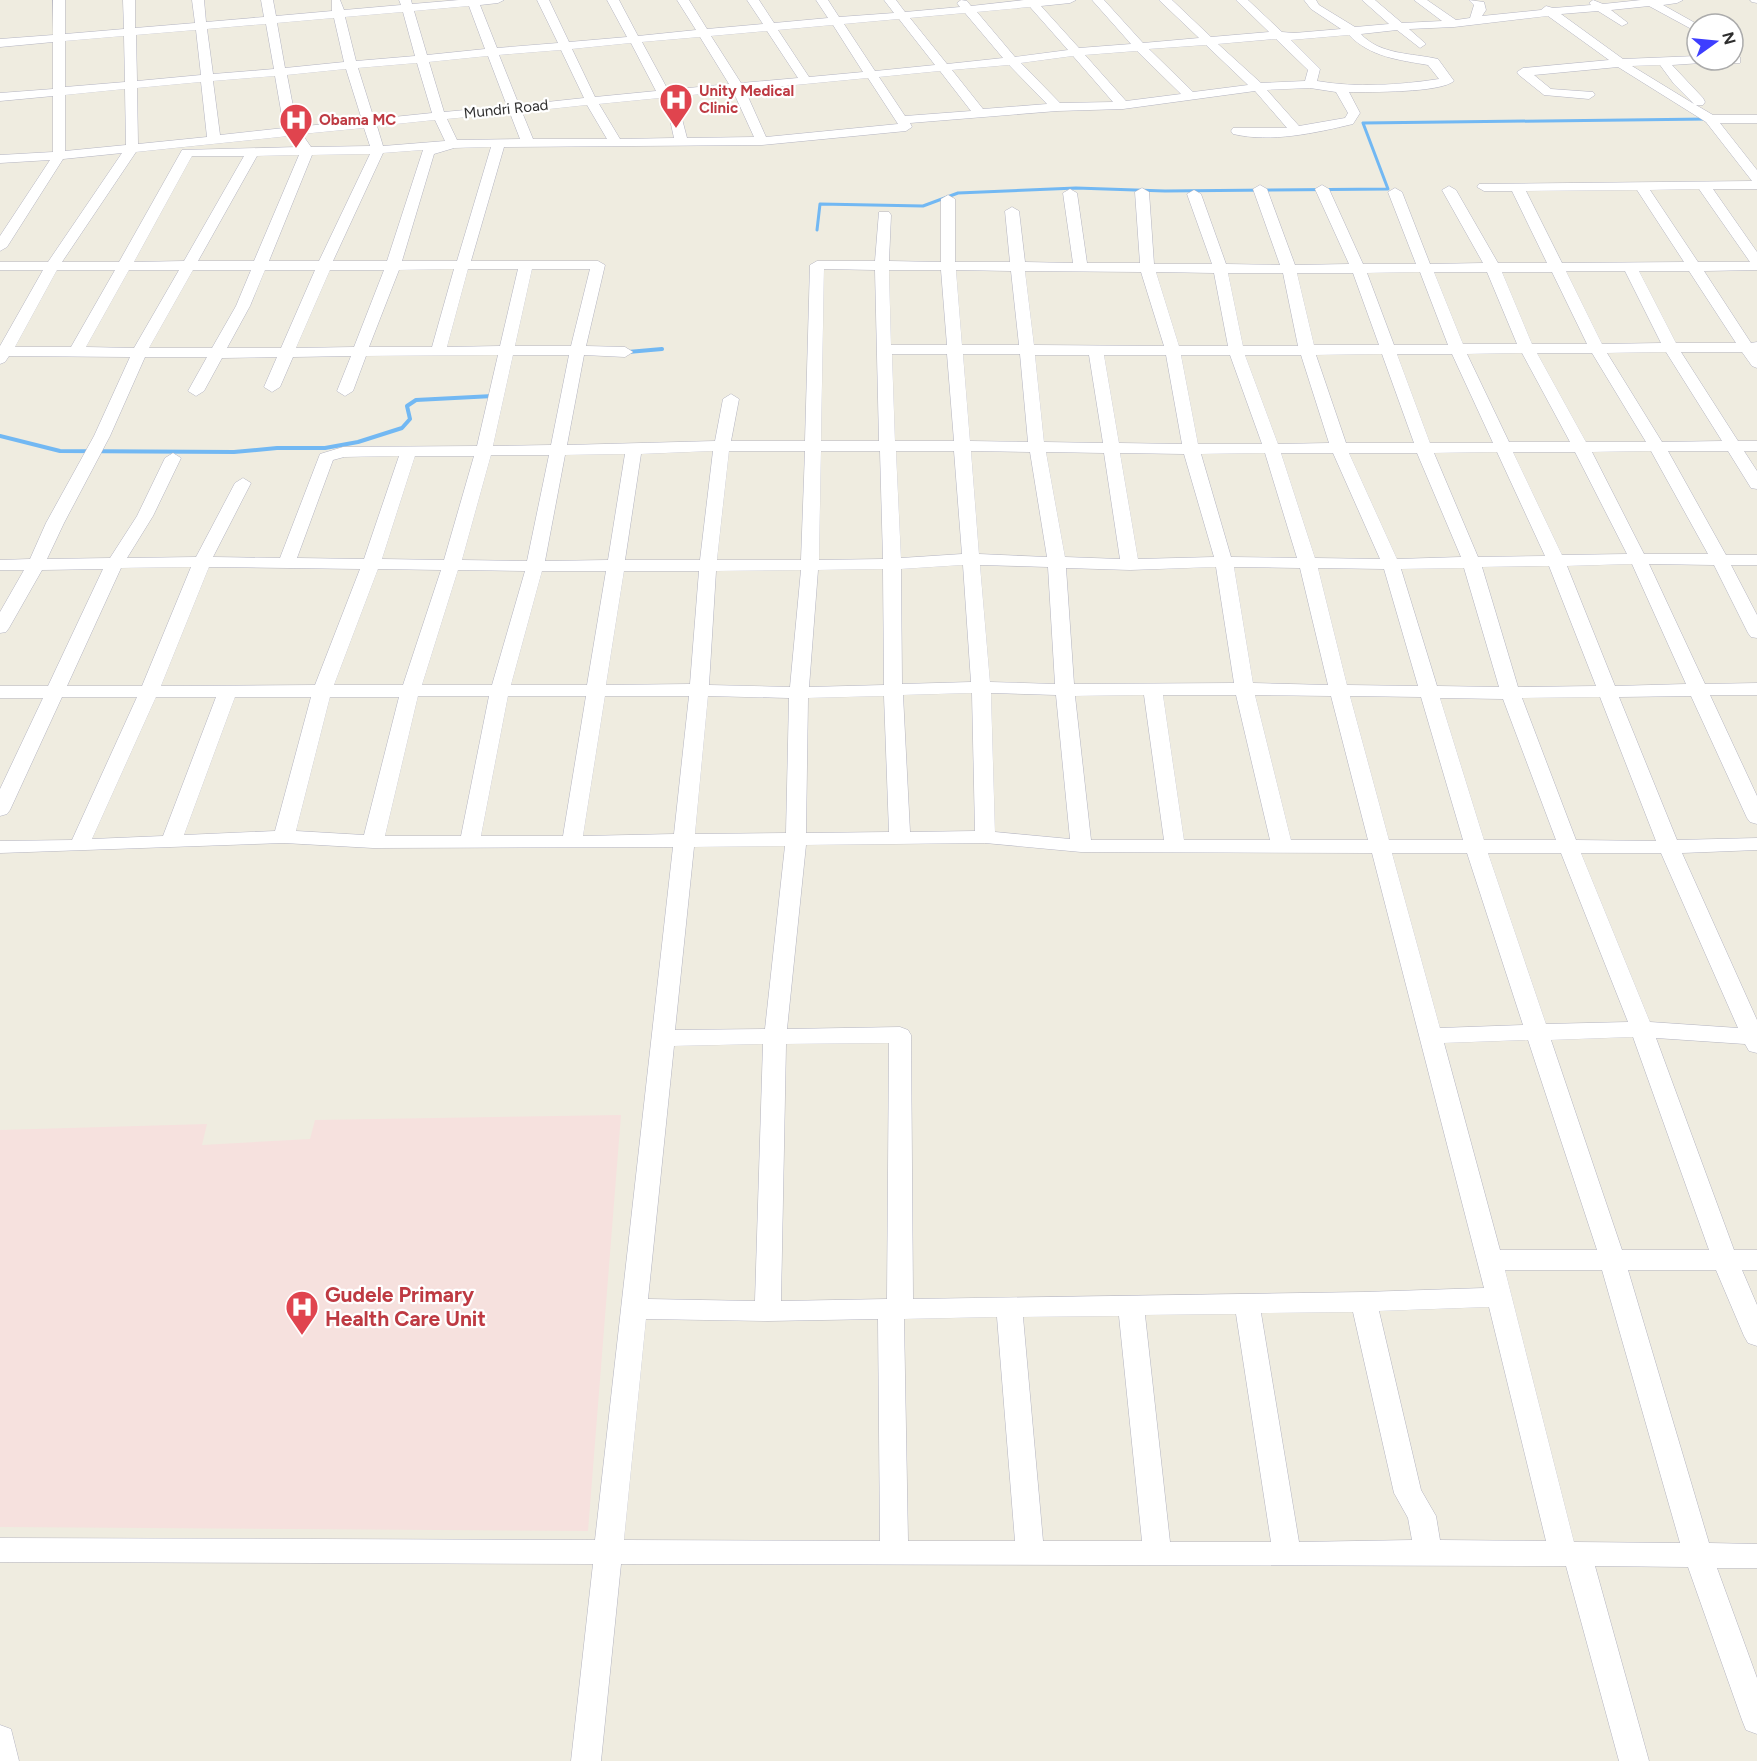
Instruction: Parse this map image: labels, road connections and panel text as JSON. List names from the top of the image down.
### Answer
{
  "streets": {
    "street": ["Mundri Road"]
  },
  "places": {
    "hospital": ["Unity Medical Clinic", "Obama MC", "Gudele Primary Health Care Unit"]
  },
  "north": "right"
}
